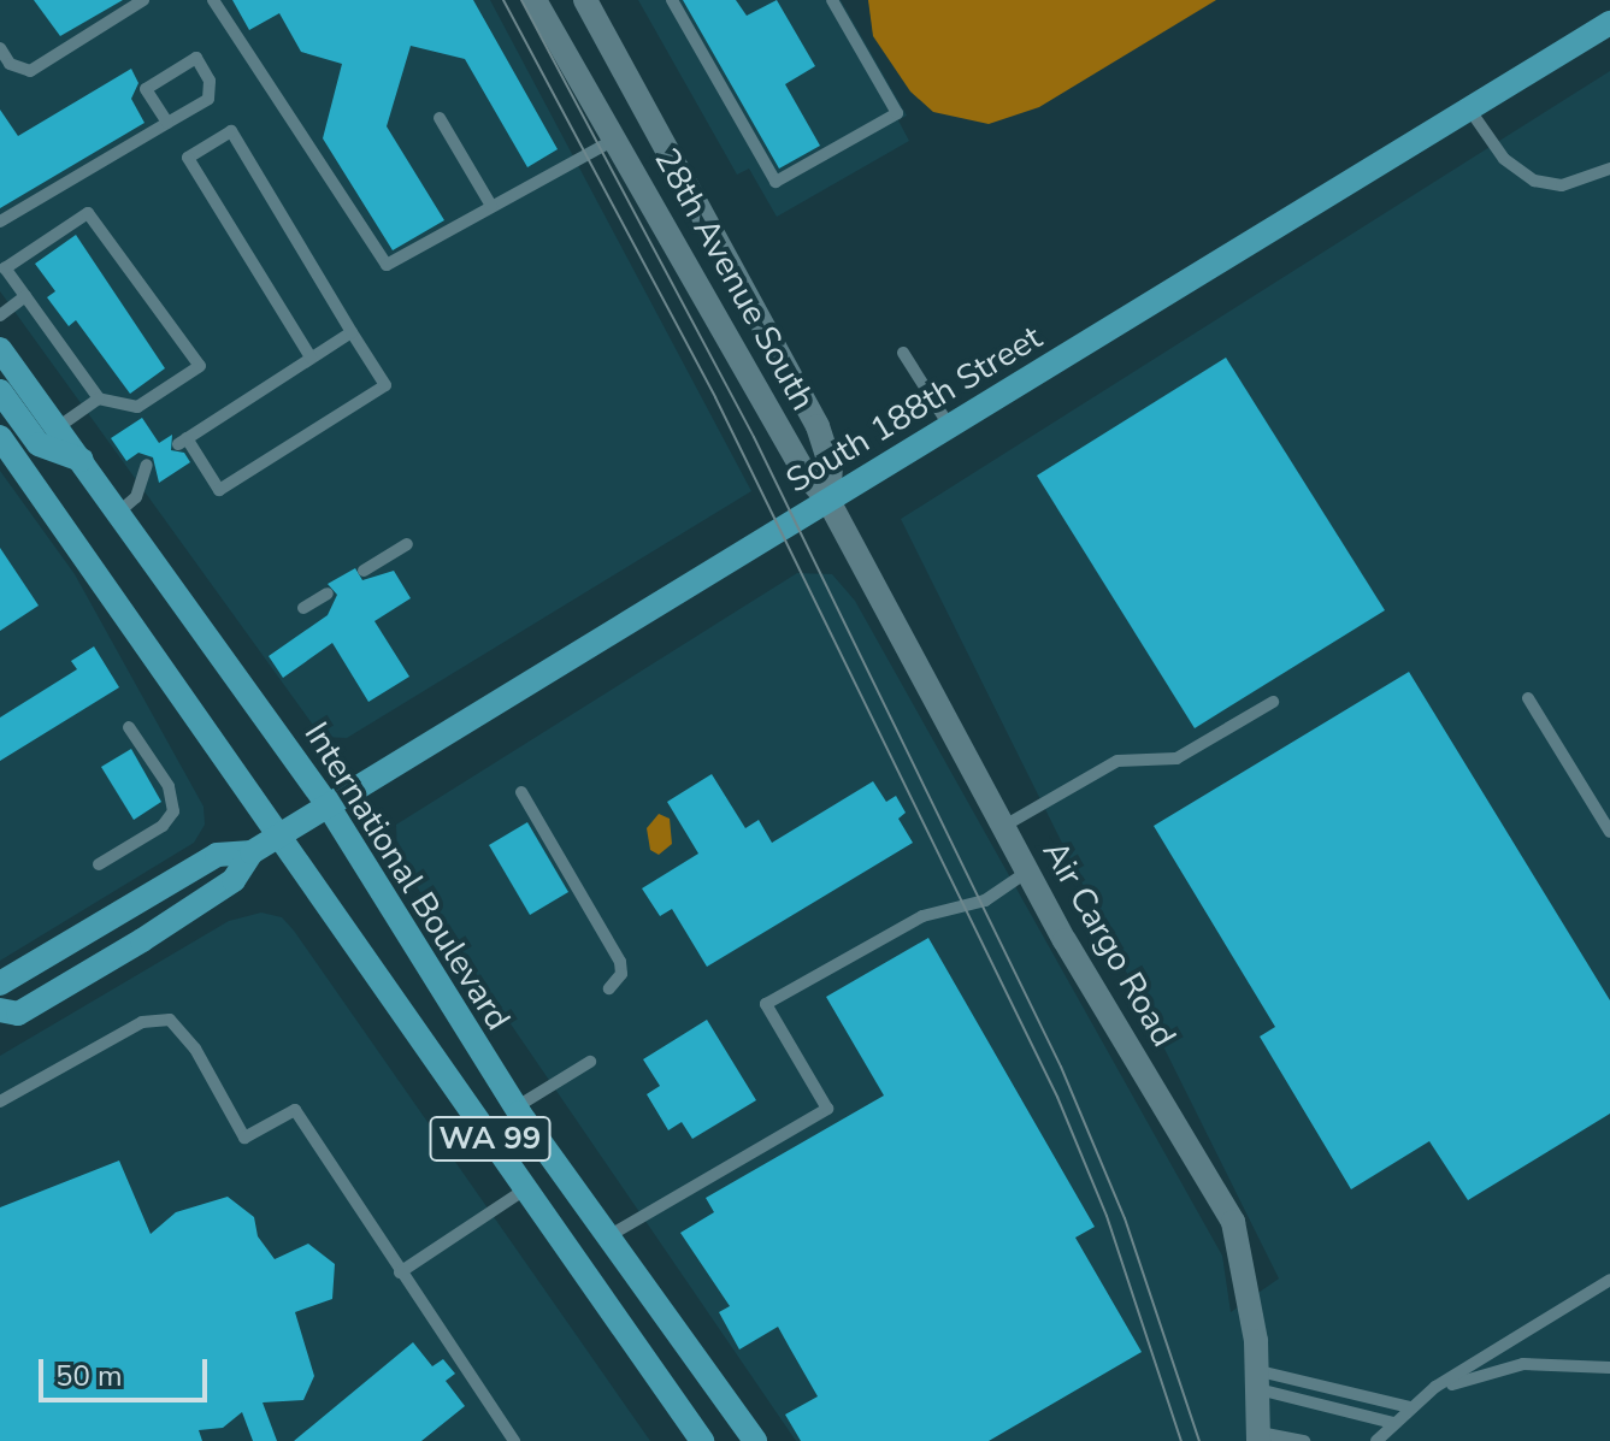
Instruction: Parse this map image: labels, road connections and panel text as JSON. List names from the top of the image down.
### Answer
{
  "streets": {
    "main road": [
      "28th Avenue South",
      "South 188th Street",
      "International Boulevard",
      "Air Cargo Road",
      "WA 99"
    ]
  },
  "crossings": [
    ["28th Avenue South", "South 188th Street"],
    ["28th Avenue South", "Air Cargo Road"],
    ["South 188th Street", "International Boulevard"],
    ["South 188th Street", "Air Cargo Road"],
    ["South 188th Street", "WA 99"]
  ],
  "scale_bar": "50 m"
}
